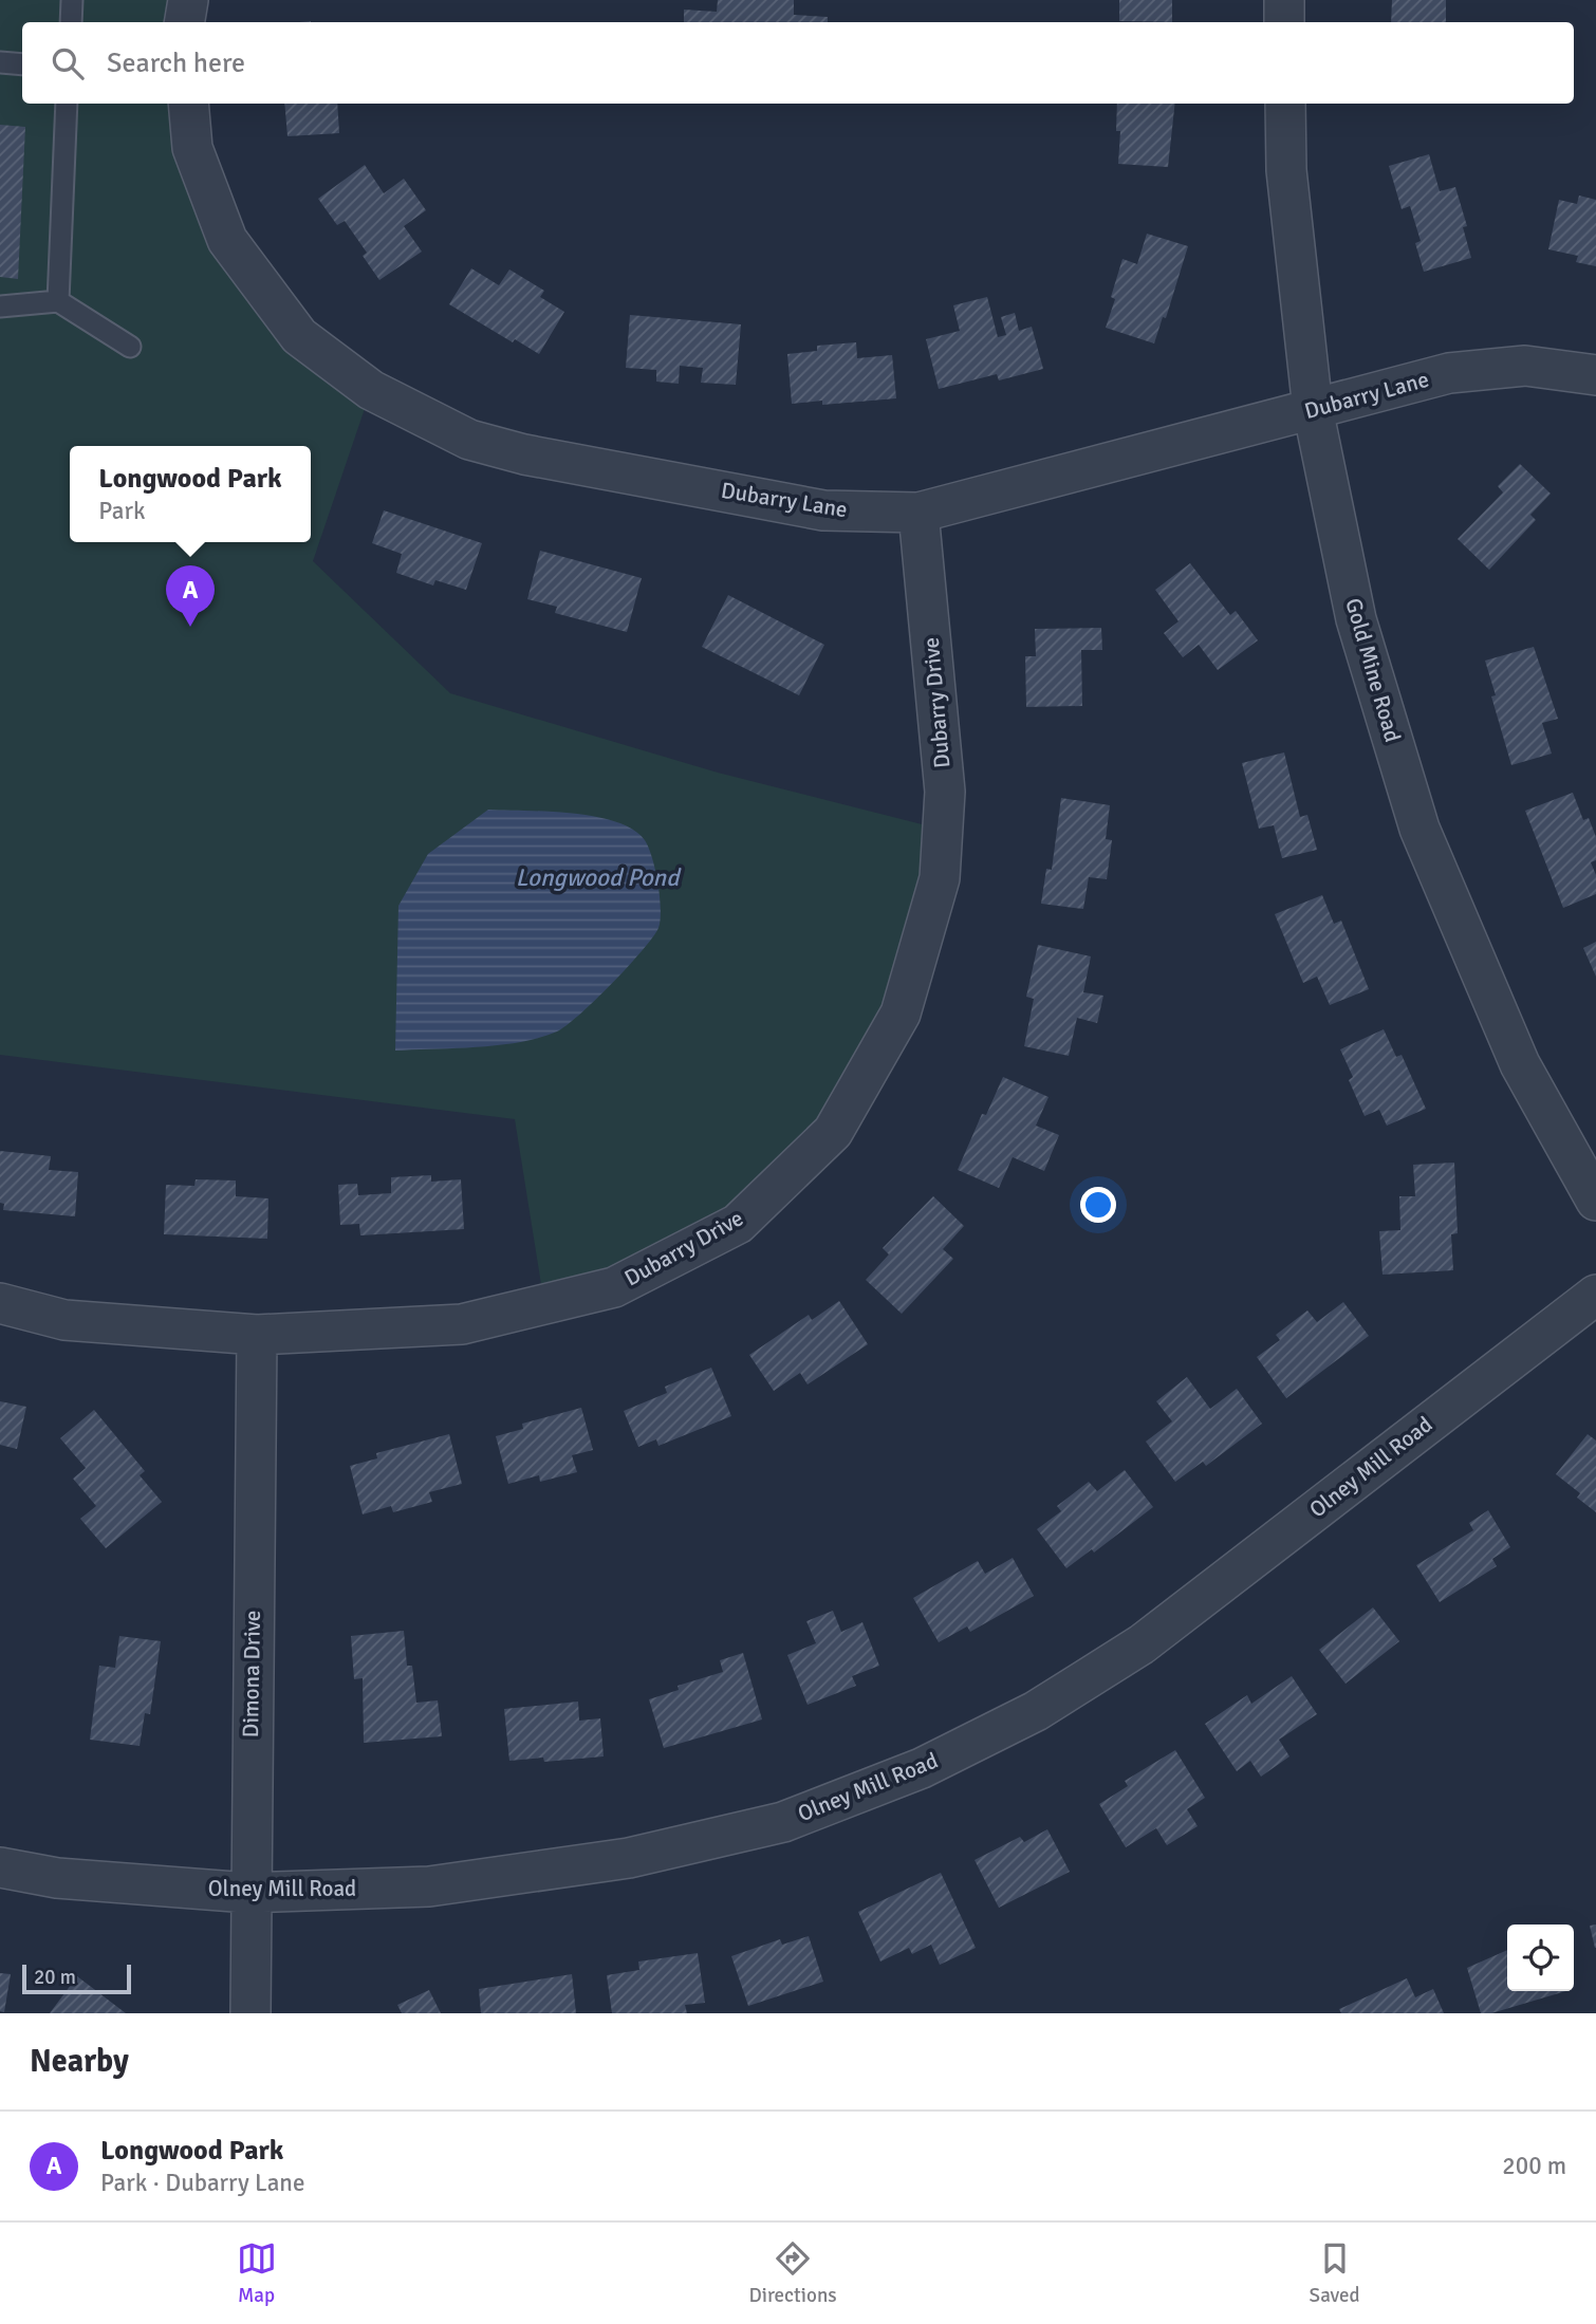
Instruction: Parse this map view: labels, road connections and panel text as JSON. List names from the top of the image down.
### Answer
{
  "streets": {
    "street": [
      "Dubarry Lane",
      "Gold Mine Road",
      "Dubarry Drive",
      "Olney Mill Road",
      "Dimona Drive"
    ]
  },
  "crossings": [
    ["Dubarry Lane", "Gold Mine Road"],
    ["Dubarry Lane", "Dubarry Drive"],
    ["Dubarry Drive", "Dimona Drive"],
    ["Olney Mill Road", "Dimona Drive"]
  ],
  "water": ["Longwood Pond"],
  "scale_bar": "20 m",
  "page": {
    "search": "Search here",
    "popup": ["Longwood Park", "Park"],
    "pins": "A",
    "scale": "20 m",
    "heading": "Nearby",
    "list": [
      {
        "mark": "A",
        "name": "Longwood Park",
        "note": "Park · Dubarry Lane",
        "value": "200 m"
      }
    ],
    "nav": ["Map", "Directions", "Saved"]
  }
}
